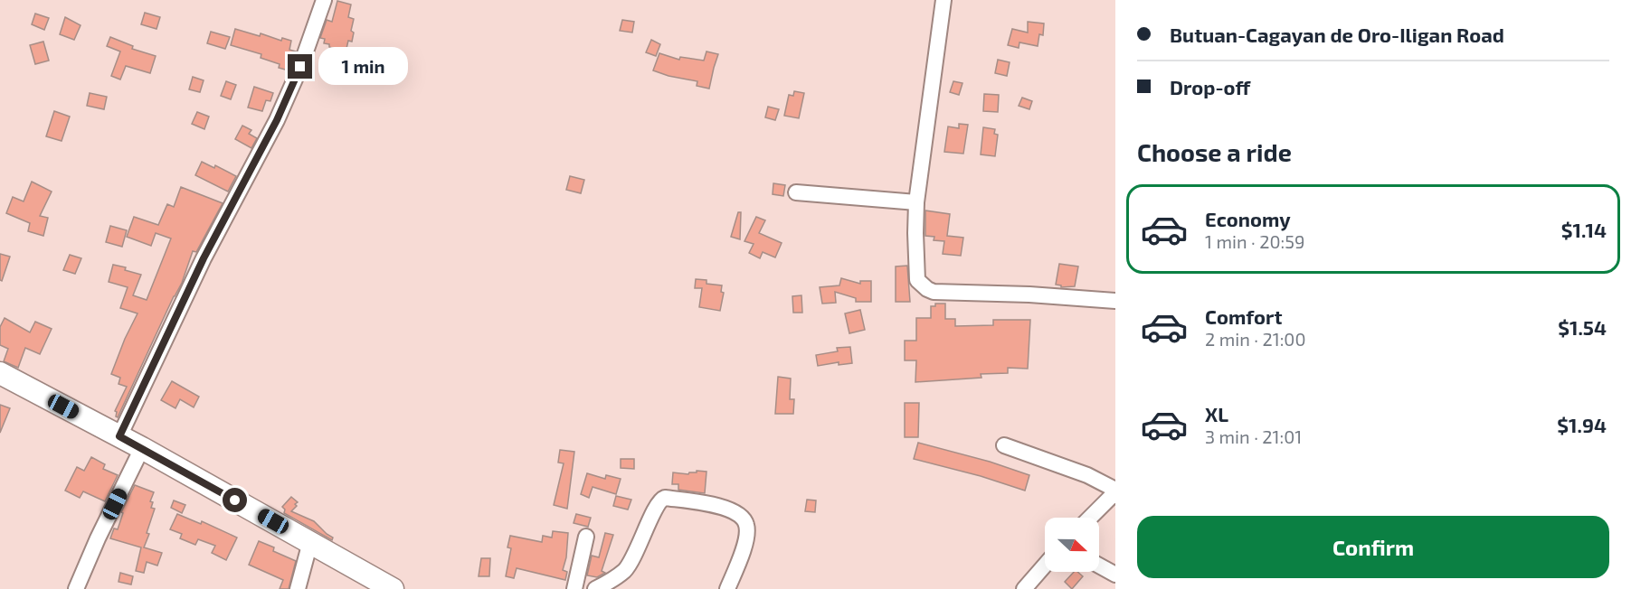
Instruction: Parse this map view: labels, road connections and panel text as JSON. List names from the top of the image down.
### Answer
{
  "north": "right",
  "page": {
    "banner": ["Butuan-Cagayan de Oro-Iligan Road", "Drop-off"],
    "bubble": "1 min",
    "heading": "Choose a ride",
    "list": [
      {
        "name": "Economy",
        "note": "1 min · 20:59",
        "value": "$1.14"
      },
      {
        "name": "Comfort",
        "note": "2 min · 21:00",
        "value": "$1.54"
      },
      {
        "name": "XL",
        "note": "3 min · 21:01",
        "value": "$1.94"
      }
    ],
    "buttons": "Confirm"
  }
}
